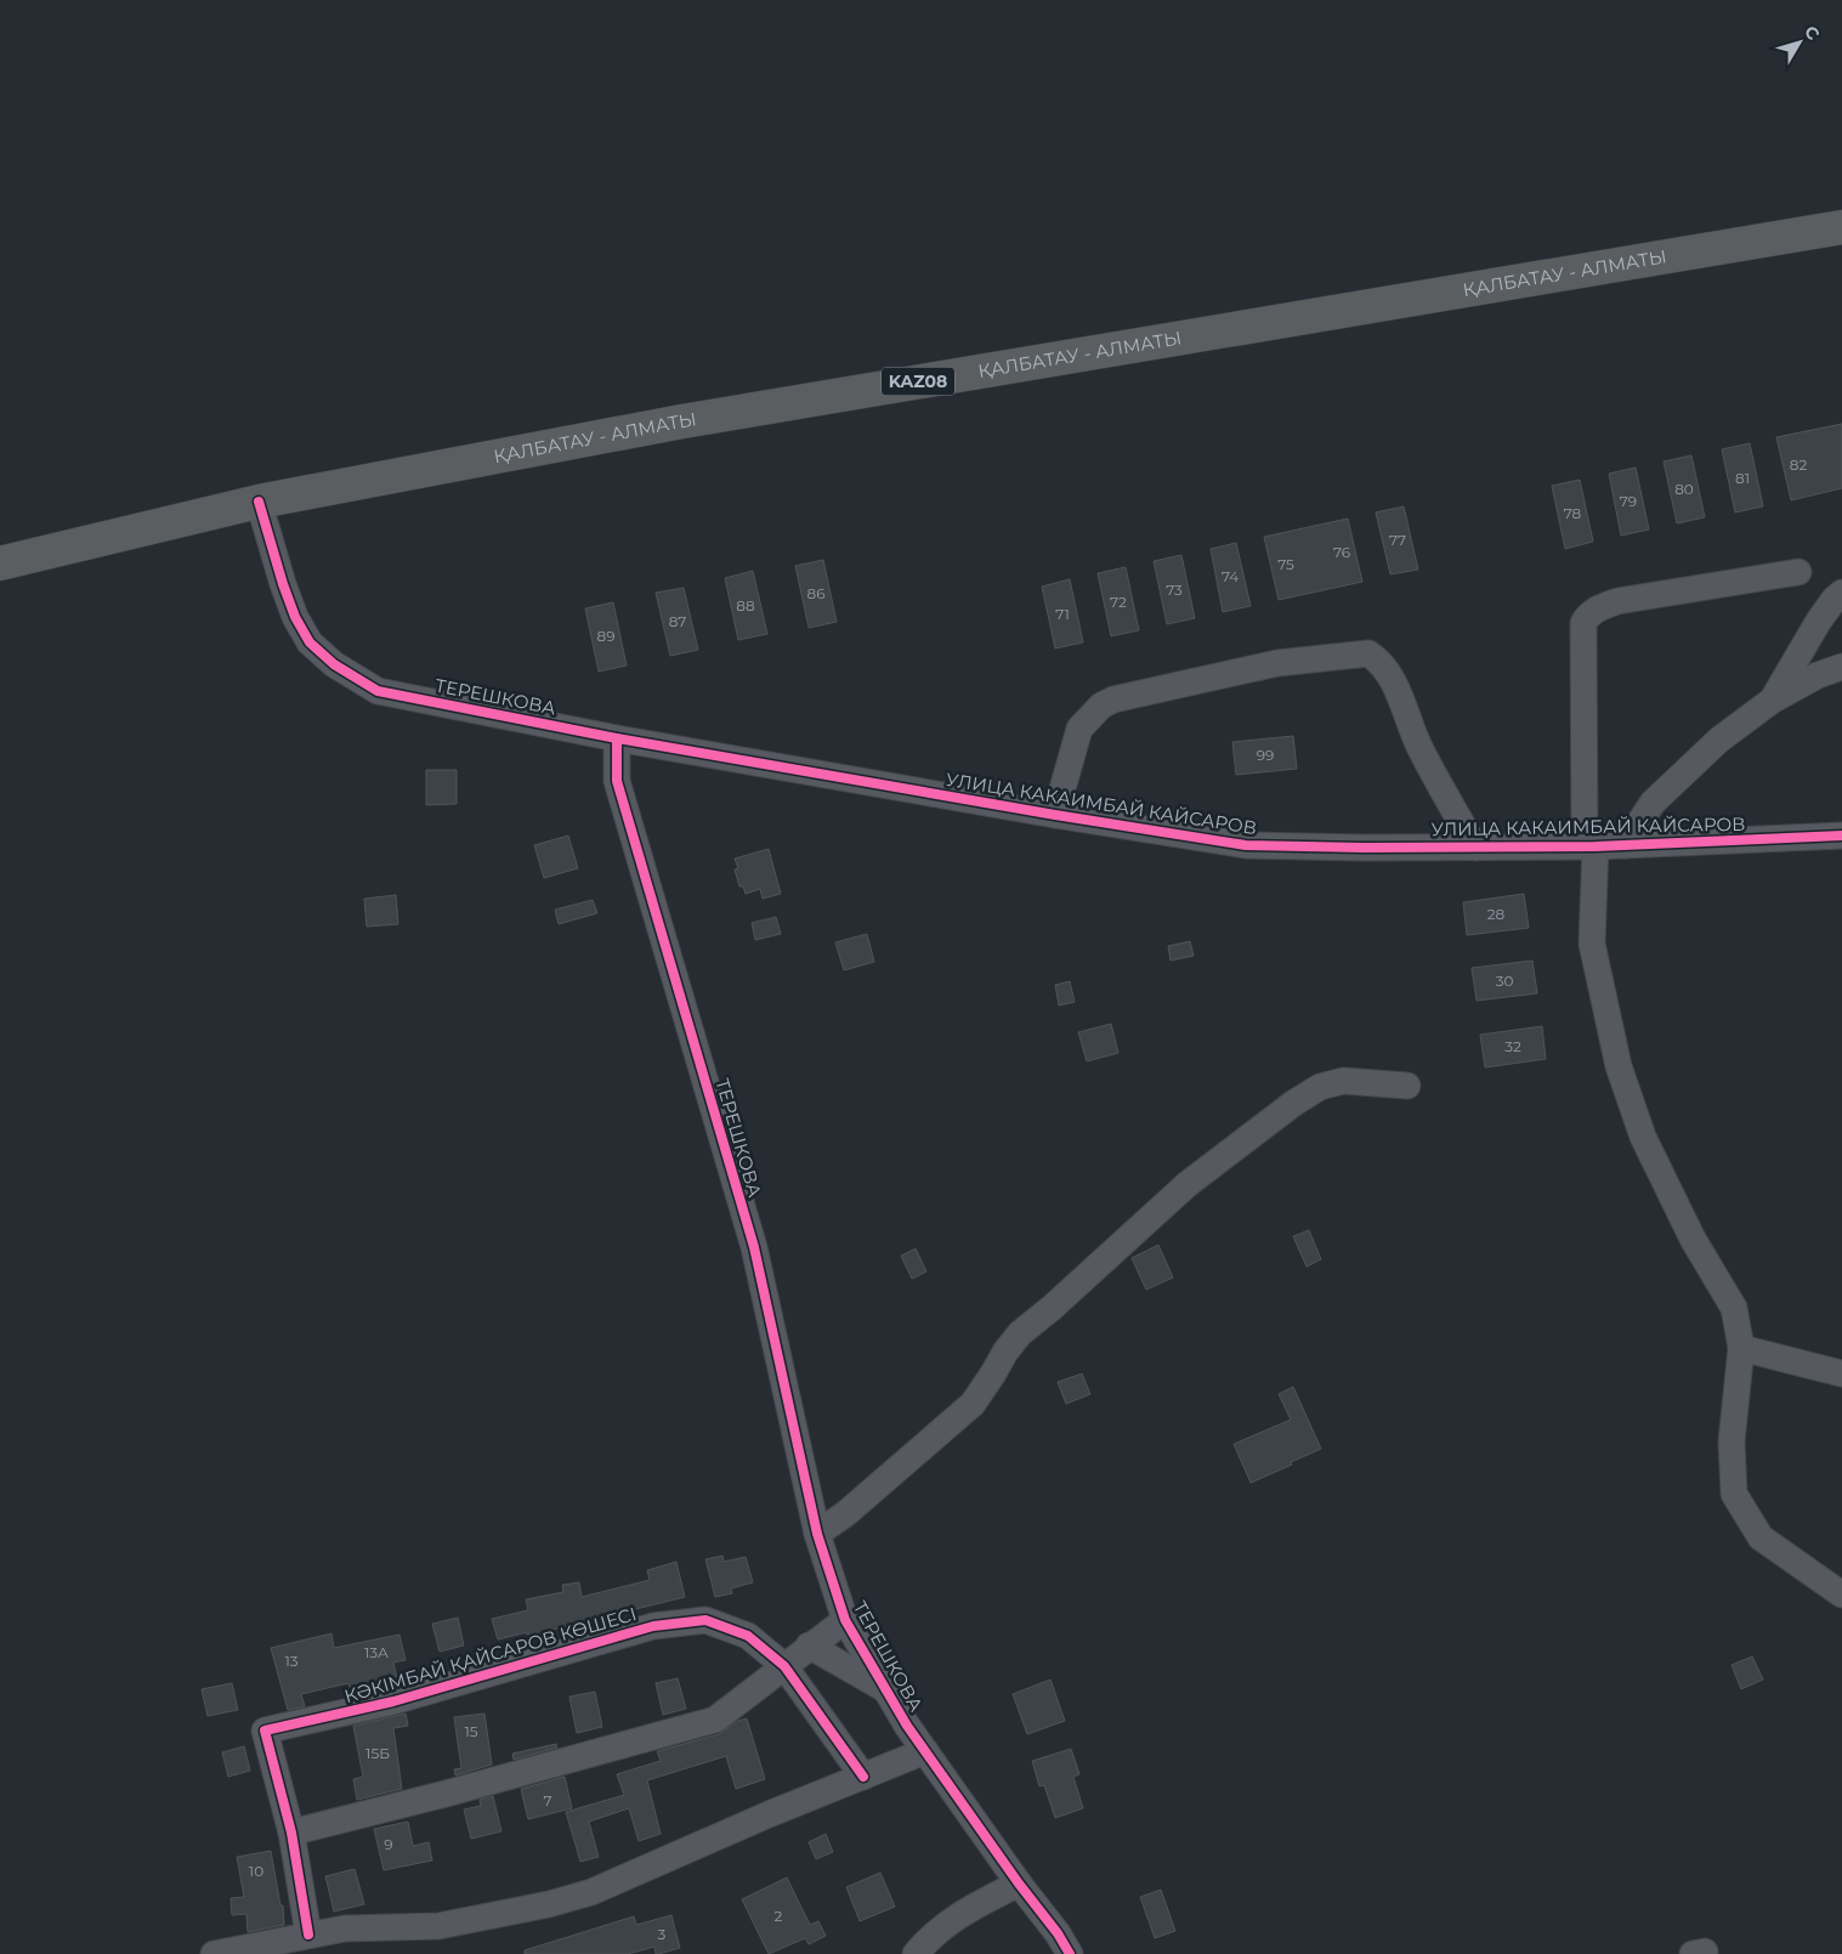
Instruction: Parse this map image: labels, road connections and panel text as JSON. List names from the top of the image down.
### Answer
{
  "streets": {
    "highway": ["ҚАЛБАТАУ - АЛМАТЫ", "KAZ08"],
    "street": ["ТЕРЕШКОВА", "УЛИЦА КАКАИМБАЙ КАЙСАРОВ", "КӘКІМБАЙ ҚАЙСАРОВ КӨШЕСІ"]
  },
  "crossings": [
    ["ҚАЛБАТАУ - АЛМАТЫ", "ТЕРЕШКОВА"],
    ["ТЕРЕШКОВА", "УЛИЦА КАКАИМБАЙ КАЙСАРОВ"]
  ],
  "house_numbers": [
    "82",
    "81",
    "80",
    "79",
    "78",
    "77",
    "76",
    "75",
    "74",
    "73",
    "86",
    "72",
    "88",
    "71",
    "87",
    "89",
    "99",
    "28",
    "30",
    "32",
    "13А",
    "13",
    "15",
    "15Б",
    "7",
    "9",
    "10",
    "2",
    "3"
  ],
  "north": "top right"
}
